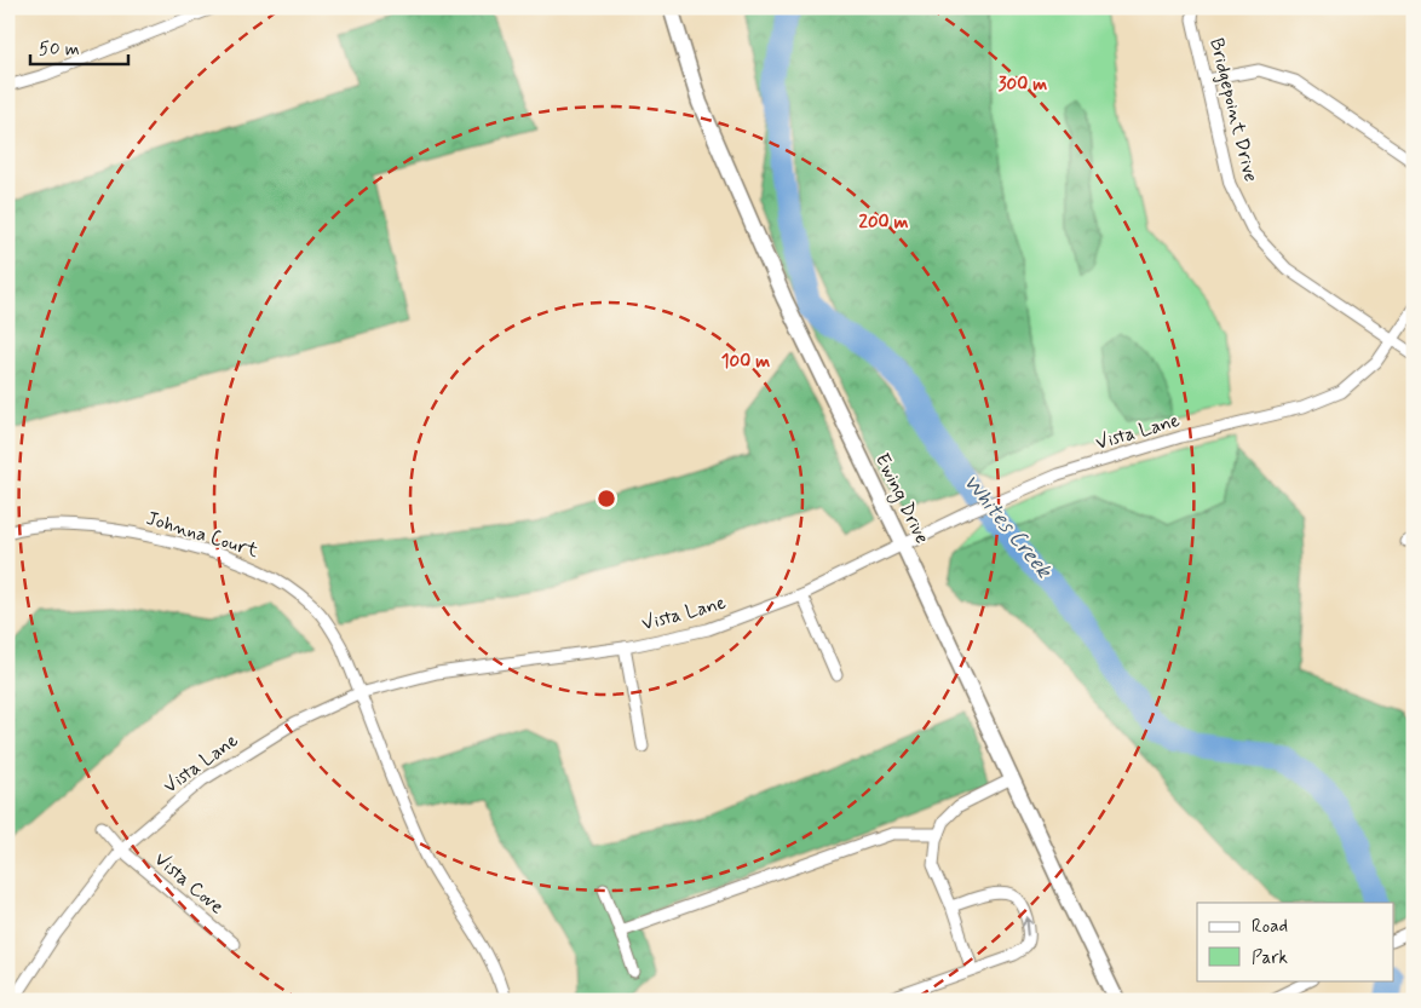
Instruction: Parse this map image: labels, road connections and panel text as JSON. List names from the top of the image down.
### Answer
{
  "streets": {
    "street": [
      "Bridgepoint Drive",
      "Vista Lane",
      "Ewing Drive",
      "Johnna Court",
      "Vista Cove"
    ]
  },
  "crossings": [
    ["Bridgepoint Drive", "Vista Lane"],
    ["Vista Lane", "Ewing Drive"],
    ["Vista Lane", "Johnna Court"],
    ["Vista Lane", "Vista Cove"]
  ],
  "water": ["Whites Creek"],
  "legend": ["Road", "Park"],
  "scale_bar": "50 m",
  "rings": ["300 m", "200 m", "100 m"]
}
